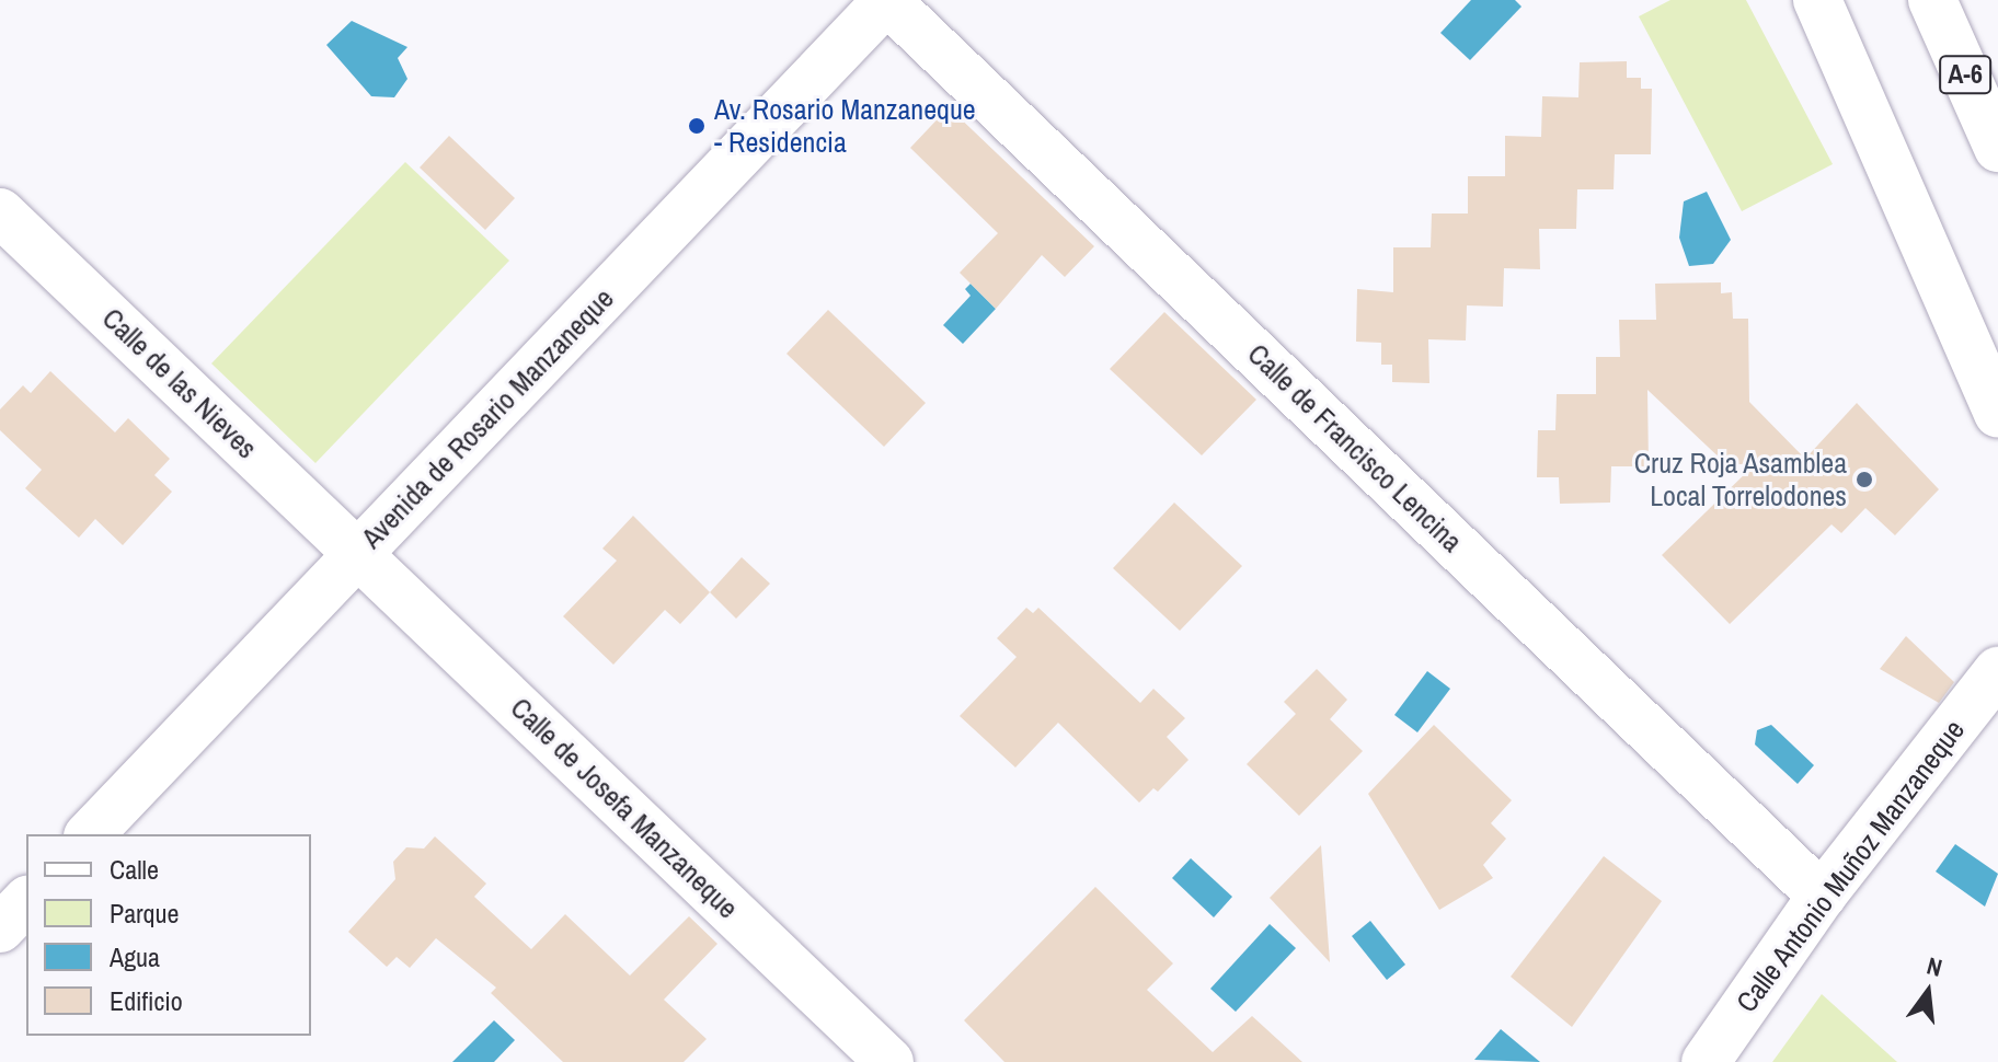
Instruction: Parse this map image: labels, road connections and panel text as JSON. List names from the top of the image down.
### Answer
{
  "streets": {
    "main road": [
      "A-6",
      "Calle de las Nieves",
      "Avenida de Rosario Manzaneque",
      "Calle de Francisco Lencina",
      "Calle de Josefa Manzaneque",
      "Calle Antonio Muñoz Manzaneque"
    ]
  },
  "crossings": [
    ["Calle de las Nieves", "Avenida de Rosario Manzaneque"],
    ["Calle de las Nieves", "Calle de Josefa Manzaneque"],
    ["Avenida de Rosario Manzaneque", "Calle de Francisco Lencina"],
    ["Avenida de Rosario Manzaneque", "Calle de Josefa Manzaneque"],
    ["Calle de Francisco Lencina", "Calle Antonio Muñoz Manzaneque"]
  ],
  "places": ["Av. Rosario Manzaneque - Residencia", "Cruz Roja Asamblea Local Torrelodones"],
  "legend": [
    "Calle",
    "Parque",
    "Agua",
    "Edificio"
  ],
  "north": "top"
}
